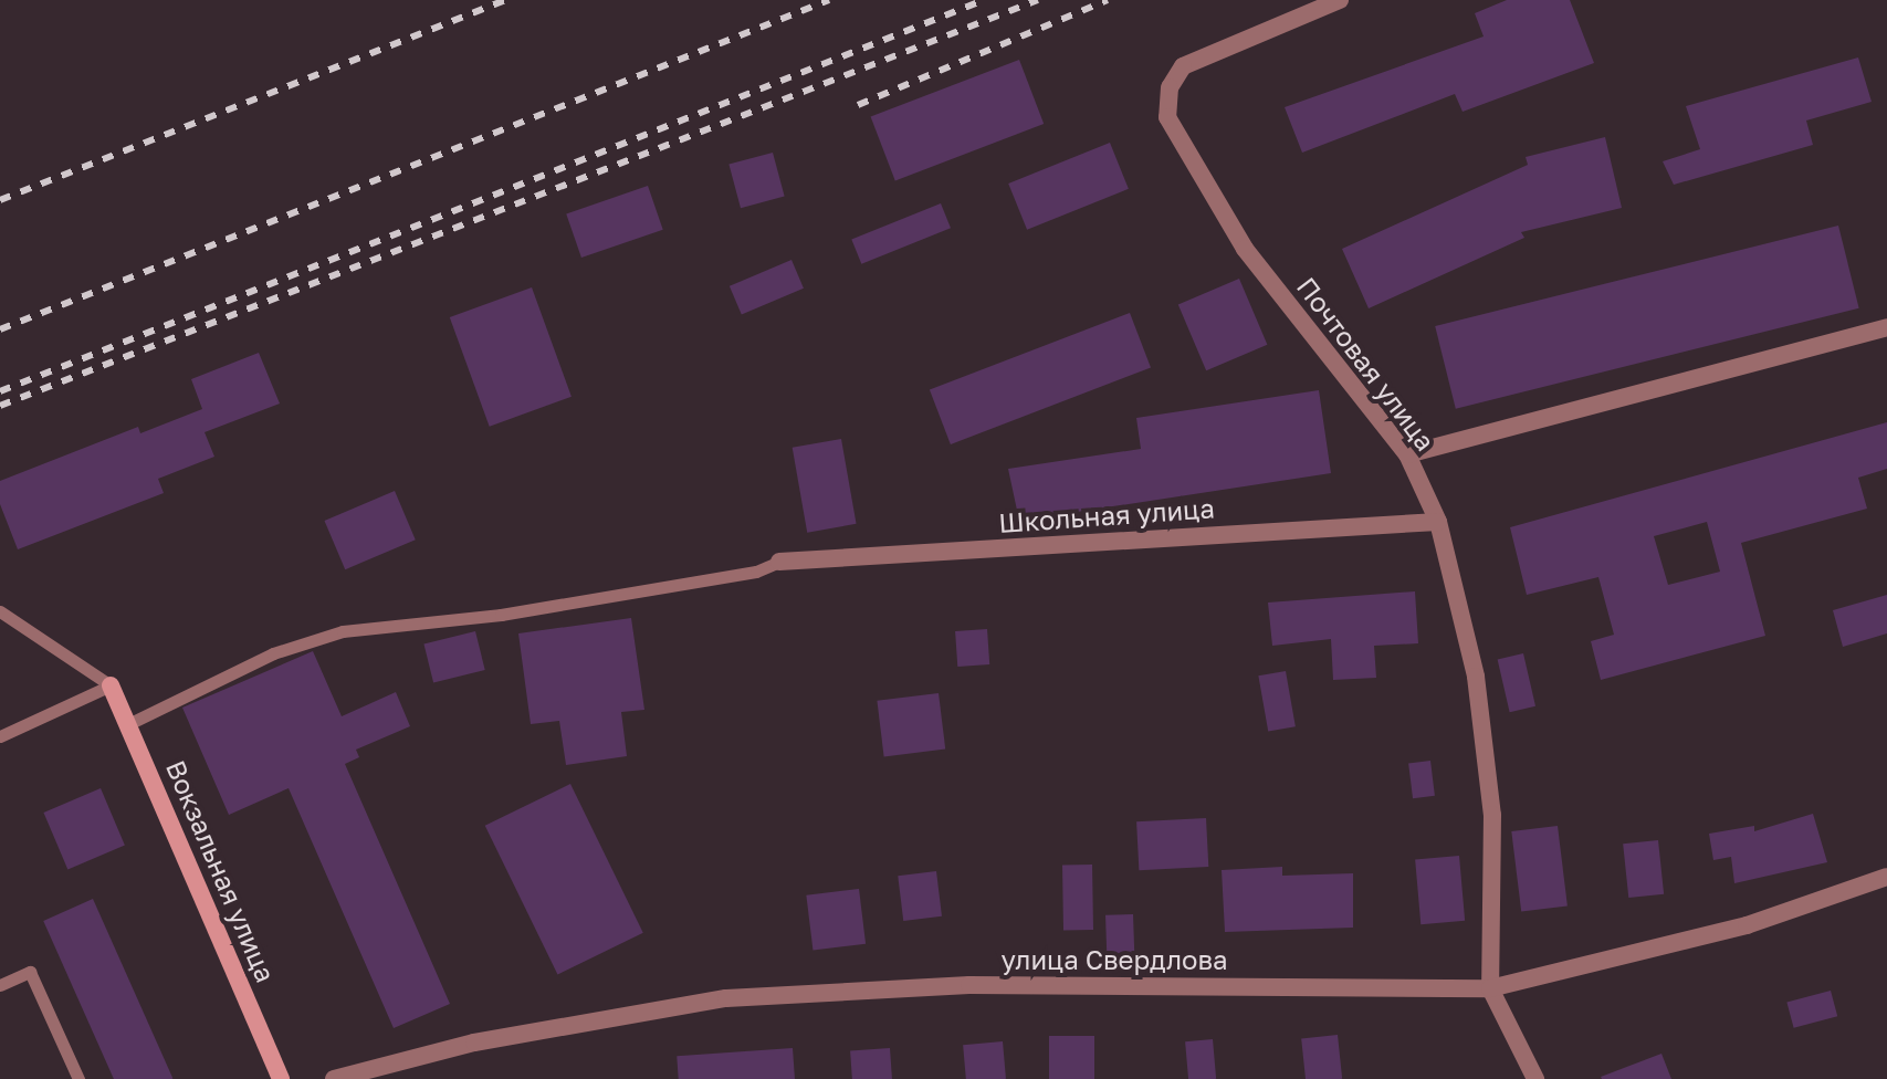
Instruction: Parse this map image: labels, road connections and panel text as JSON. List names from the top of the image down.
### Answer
{
  "streets": {
    "street": [
      "Почтовая улица",
      "Школьная улица",
      "Вокзальная улица",
      "улица Свердлова"
    ]
  },
  "crossings": [
    ["Почтовая улица", "Школьная улица"],
    ["Почтовая улица", "улица Свердлова"]
  ]
}
